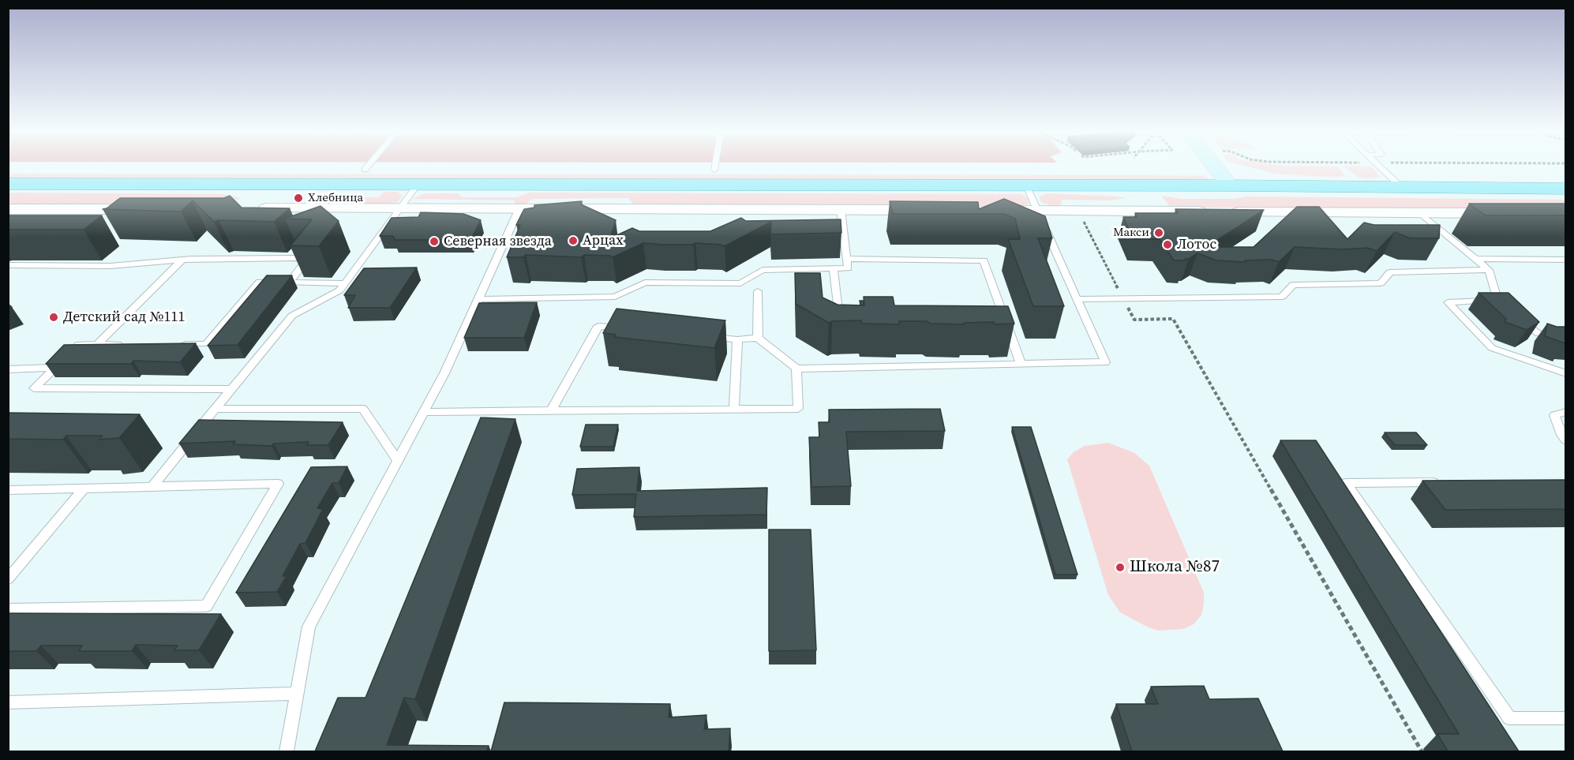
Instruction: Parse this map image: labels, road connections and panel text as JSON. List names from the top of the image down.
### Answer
{
  "places": [
    "Хлебница",
    "Макси",
    "Арцах",
    "Северная звезда",
    "Лотос",
    "Детский сад №111",
    "Школа №87"
  ]
}
